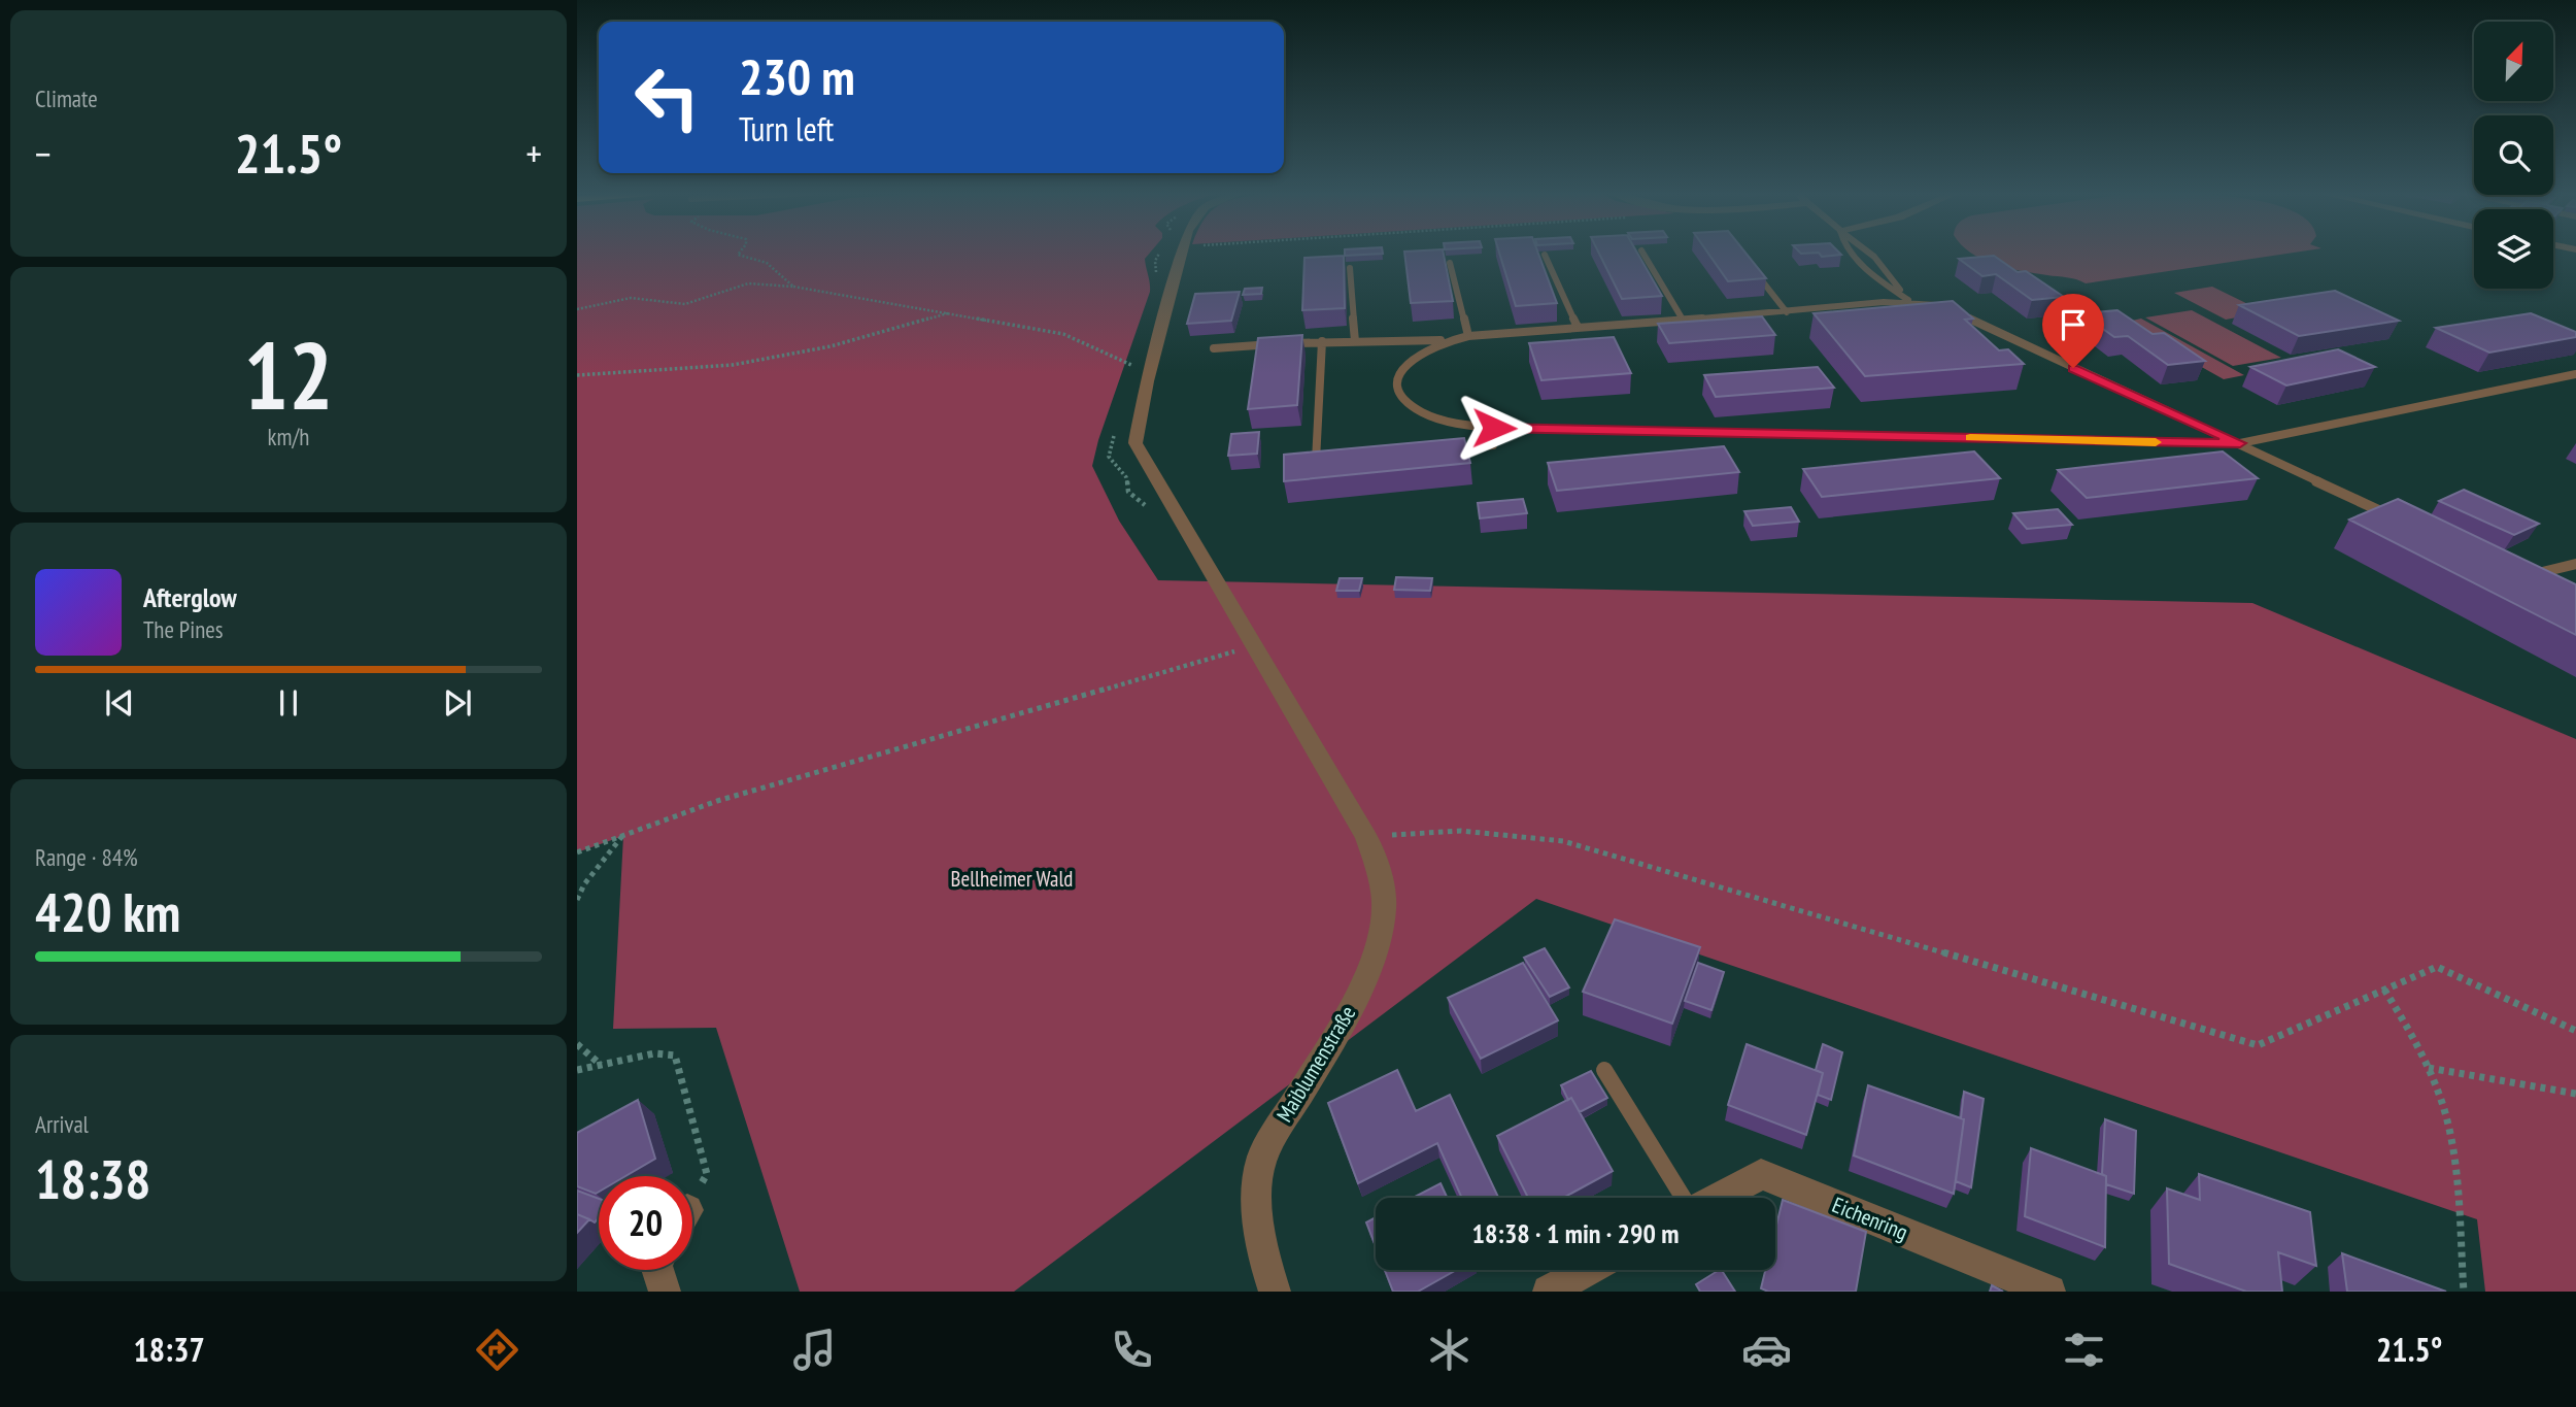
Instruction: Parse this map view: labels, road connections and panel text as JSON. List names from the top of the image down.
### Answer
{
  "streets": {
    "street": ["Maiblumenstraße", "Eichenring"]
  },
  "parks": ["Bellheimer Wald"],
  "north": "top right",
  "page": {
    "tile": [
      "Climate",
      ["12", "km/h"],
      ["Range · 84%", "420 km"],
      ["Arrival", "18:38"]
    ],
    "turn": ["230 m", "Turn left"],
    "heat": ["−", "21.5°", "+"],
    "song": ["Afterglow", "The Pines"],
    "limit": "20",
    "trip": "18:38 · 1 min · 290 m",
    "tabs": ["18:37", "21.5°"]
  }
}
